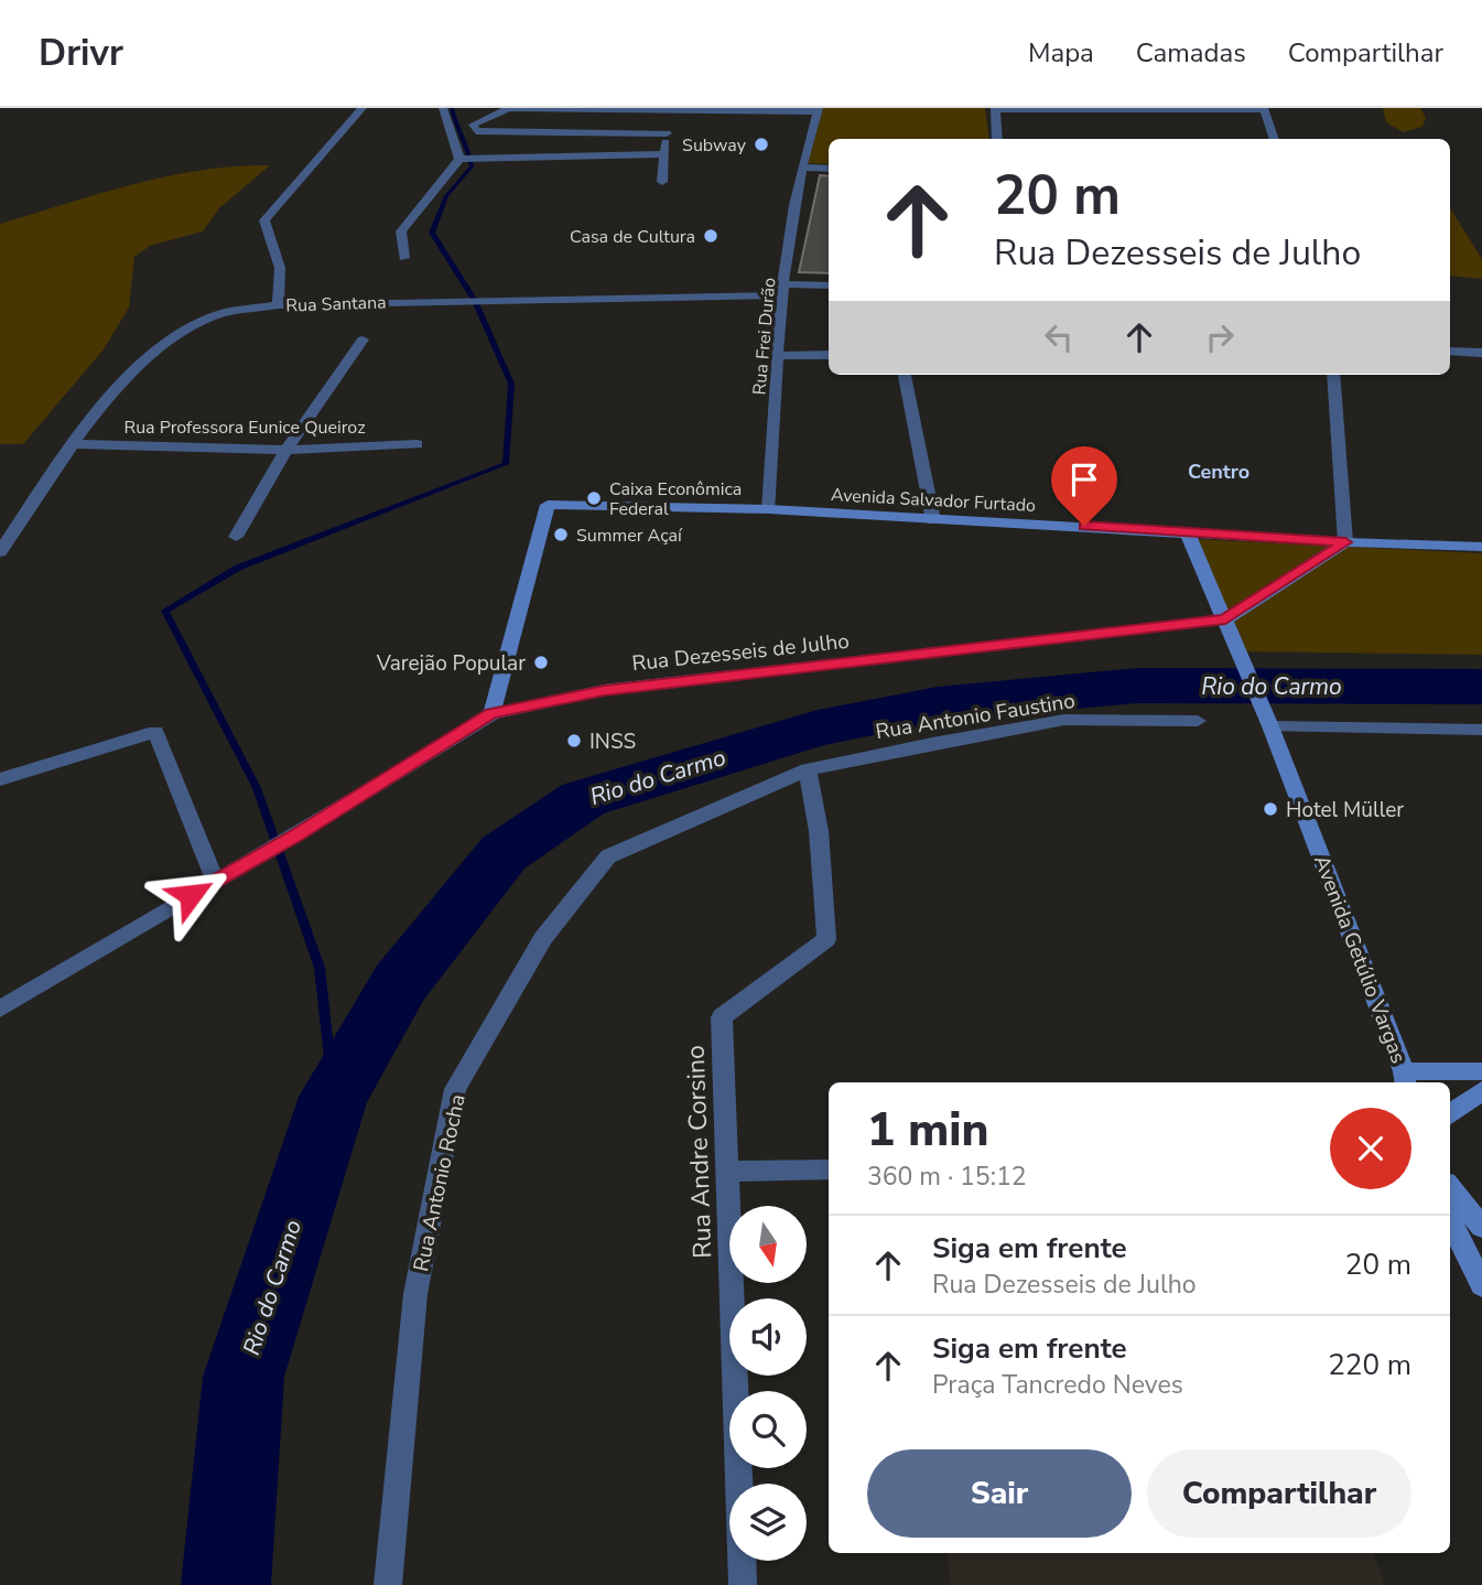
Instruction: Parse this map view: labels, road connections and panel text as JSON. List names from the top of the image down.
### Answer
{
  "streets": {
    "street": [
      "Rua Santana",
      "Rua Frei Durão",
      "Rua Professora Eunice Queiroz",
      "Avenida Salvador Furtado",
      "Rua Dezesseis de Julho",
      "Rua Antonio Faustino",
      "Avenida Getúlio Vargas",
      "Rua Andre Corsino",
      "Rua Antonio Rocha"
    ]
  },
  "crossings": [
    ["Rua Santana", "Rua Frei Durão"],
    ["Rua Santana", "Rua Professora Eunice Queiroz"],
    ["Rua Frei Durão", "Avenida Salvador Furtado"],
    ["Avenida Salvador Furtado", "Rua Dezesseis de Julho"],
    ["Avenida Salvador Furtado", "Avenida Getúlio Vargas"],
    ["Rua Dezesseis de Julho", "Avenida Getúlio Vargas"],
    ["Rua Antonio Faustino", "Rua Andre Corsino"],
    ["Rua Antonio Faustino", "Rua Antonio Rocha"],
    ["Rua Andre Corsino", "Rua Antonio Rocha"]
  ],
  "districts": ["Centro"],
  "water": ["Rio do Carmo"],
  "places": [
    "Subway",
    "Casa de Cultura",
    "Caixa Econômica Federal",
    "Summer Açaí",
    "Varejão Popular",
    "INSS",
    "Hotel Müller"
  ],
  "north": "bottom",
  "page": {
    "header": "Drivr",
    "nav": ["Mapa", "Camadas", "Compartilhar"],
    "turn": ["20 m", "Rua Dezesseis de Julho"],
    "heading": ["1 min", "360 m · 15:12"],
    "list": [
      {
        "name": "Siga em frente",
        "note": "Rua Dezesseis de Julho",
        "value": "20 m"
      },
      {
        "name": "Siga em frente",
        "note": "Praça Tancredo Neves",
        "value": "220 m"
      }
    ],
    "buttons": ["Sair", "Compartilhar"]
  }
}
